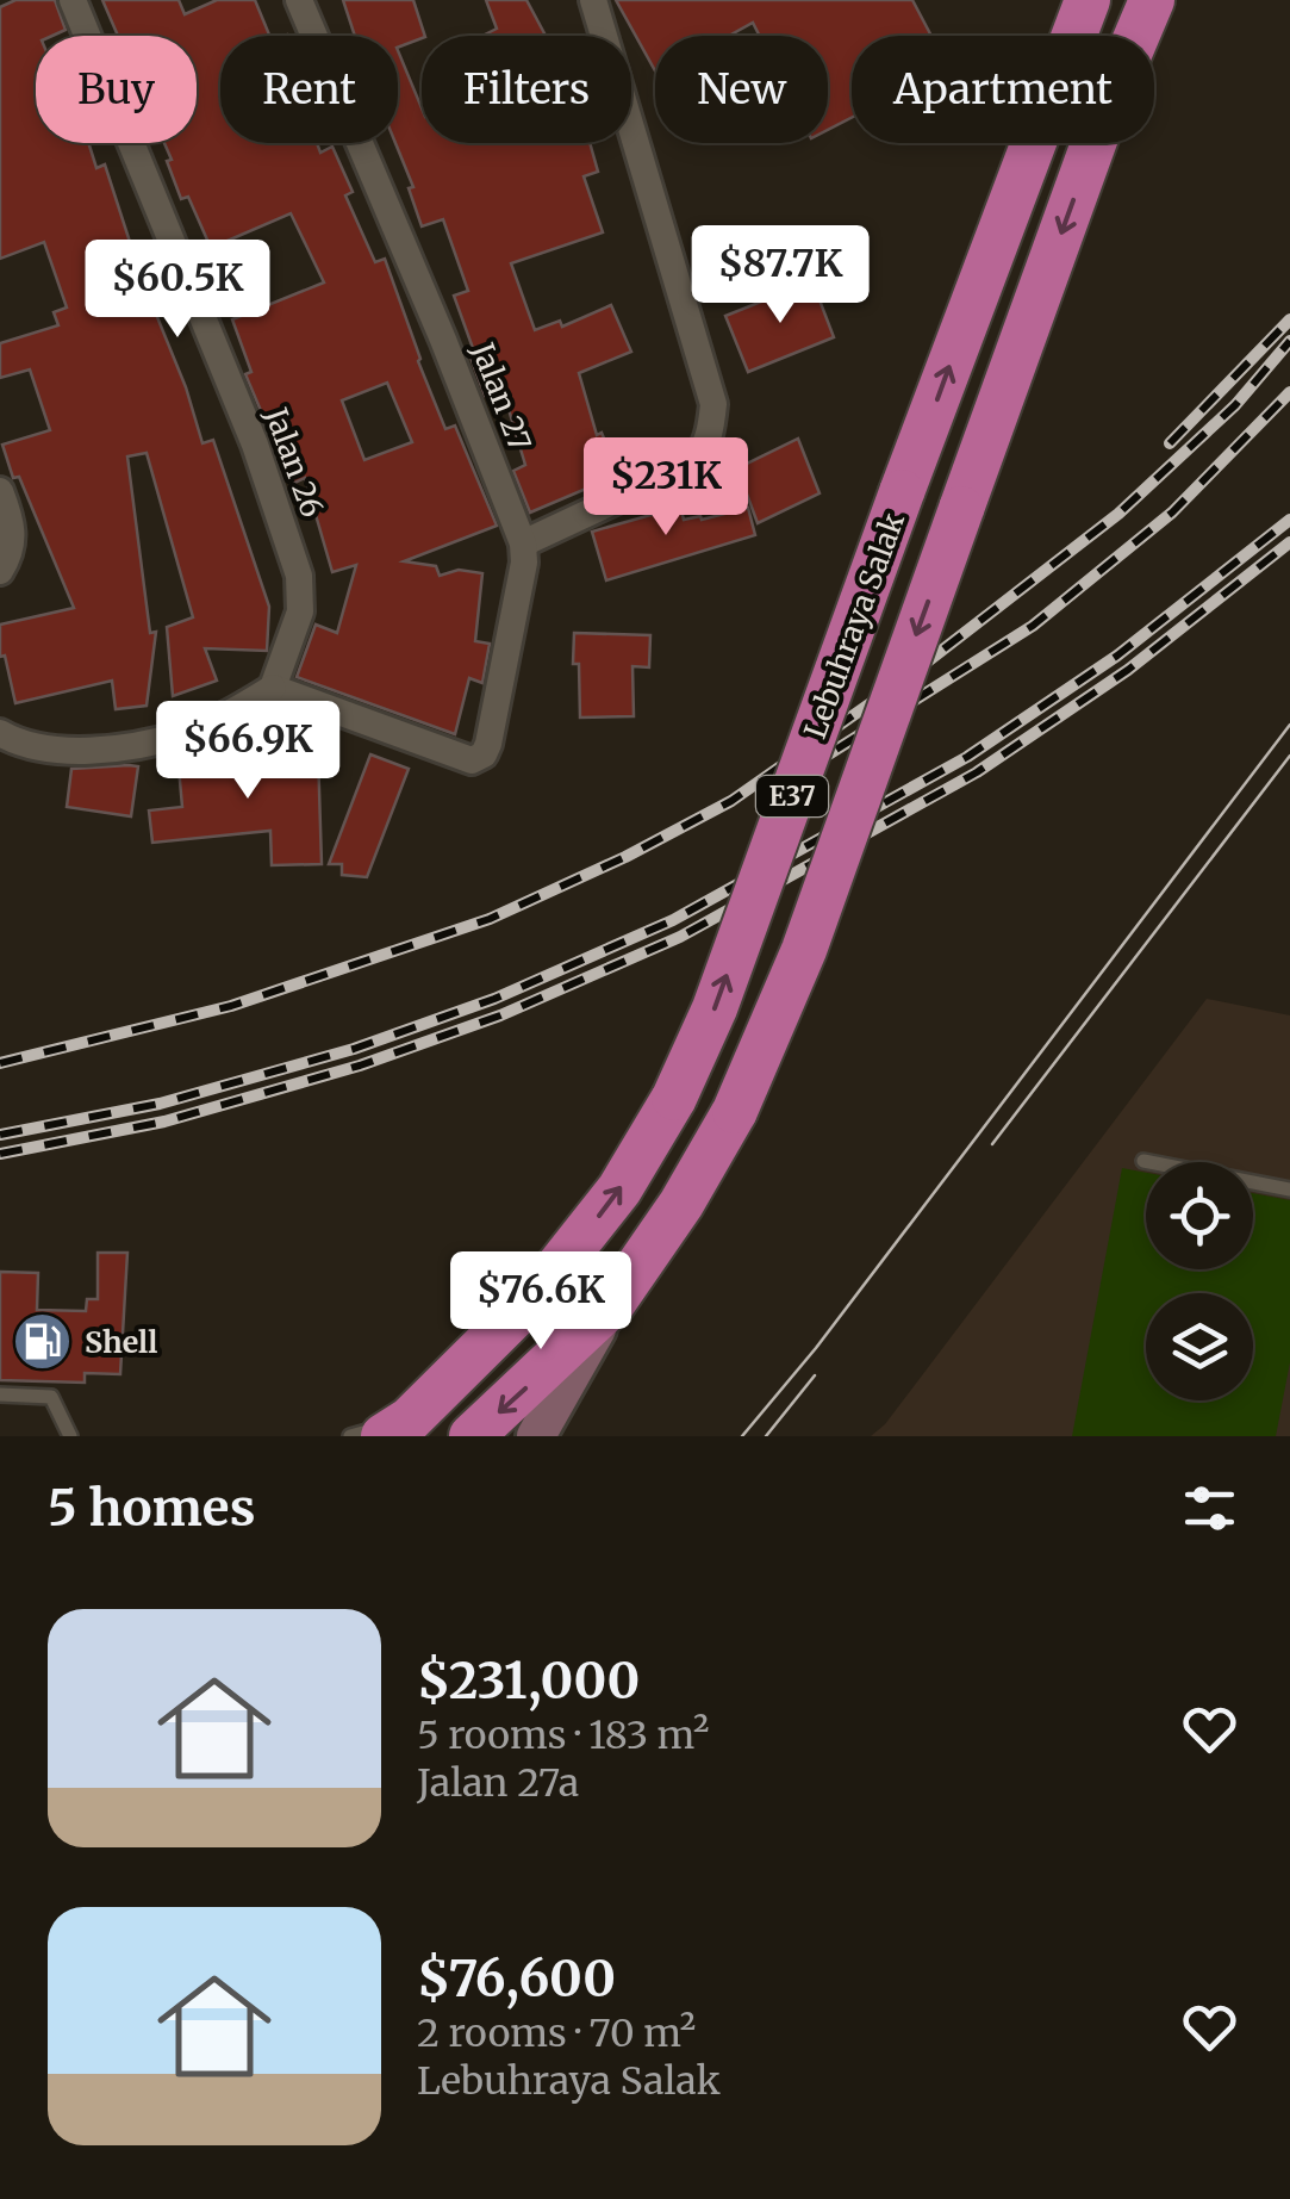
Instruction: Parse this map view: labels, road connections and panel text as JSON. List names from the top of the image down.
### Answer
{
  "streets": {
    "highway": ["Lebuhraya Salak", "E37"],
    "street": ["Jalan 27", "Jalan 26"]
  },
  "crossings": [
    ["Jalan 27", "Jalan 26"]
  ],
  "places": {
    "fuel station": ["Shell"]
  },
  "page": {
    "chip": [
      "Buy",
      "Rent",
      "Filters",
      "New",
      "Apartment"
    ],
    "price": [
      "$87.7K",
      "$60.5K",
      "$231K",
      "$66.9K",
      "$76.6K"
    ],
    "heading": "5 homes",
    "list": [
      {
        "name": "$231,000",
        "note": "5 rooms · 183 m² · Jalan 27a"
      },
      {
        "name": "$76,600",
        "note": "2 rooms · 70 m² · Lebuhraya Salak"
      }
    ]
  }
}
